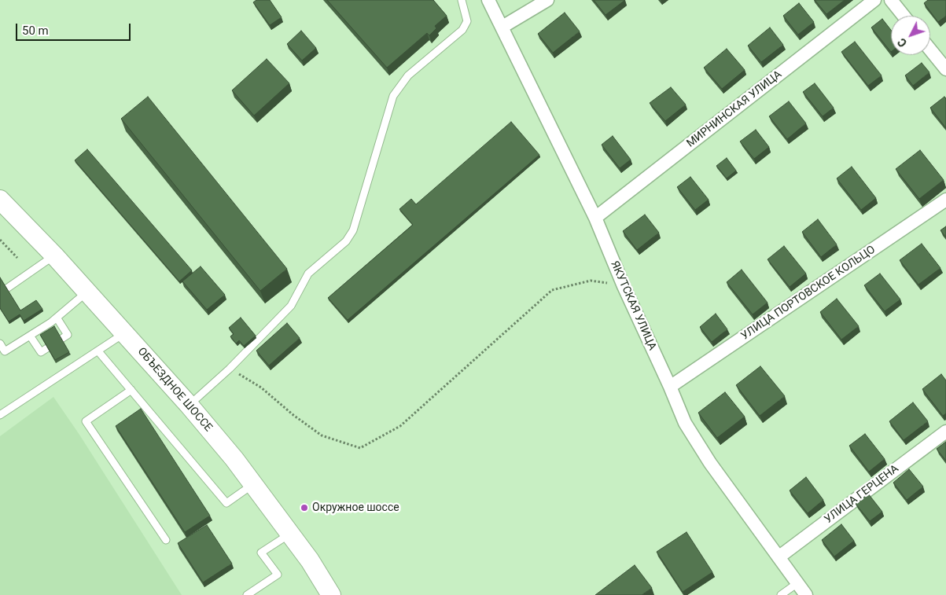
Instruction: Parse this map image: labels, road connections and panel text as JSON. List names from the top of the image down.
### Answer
{
  "streets": {
    "main road": ["ОБЪЕЗДНОЕ ШОССЕ"],
    "street": [
      "МИРНИНСКАЯ УЛИЦА",
      "УЛИЦА ПОРТОВСКОЕ КОЛЬЦО",
      "ЯКУТСКАЯ УЛИЦА",
      "УЛИЦА ГЕРЦЕНА"
    ]
  },
  "crossings": [
    ["МИРНИНСКАЯ УЛИЦА", "ЯКУТСКАЯ УЛИЦА"],
    ["УЛИЦА ПОРТОВСКОЕ КОЛЬЦО", "ЯКУТСКАЯ УЛИЦА"],
    ["ЯКУТСКАЯ УЛИЦА", "УЛИЦА ГЕРЦЕНА"]
  ],
  "places": ["Окружное шоссе"],
  "scale_bar": "50 m",
  "north": "bottom left"
}
